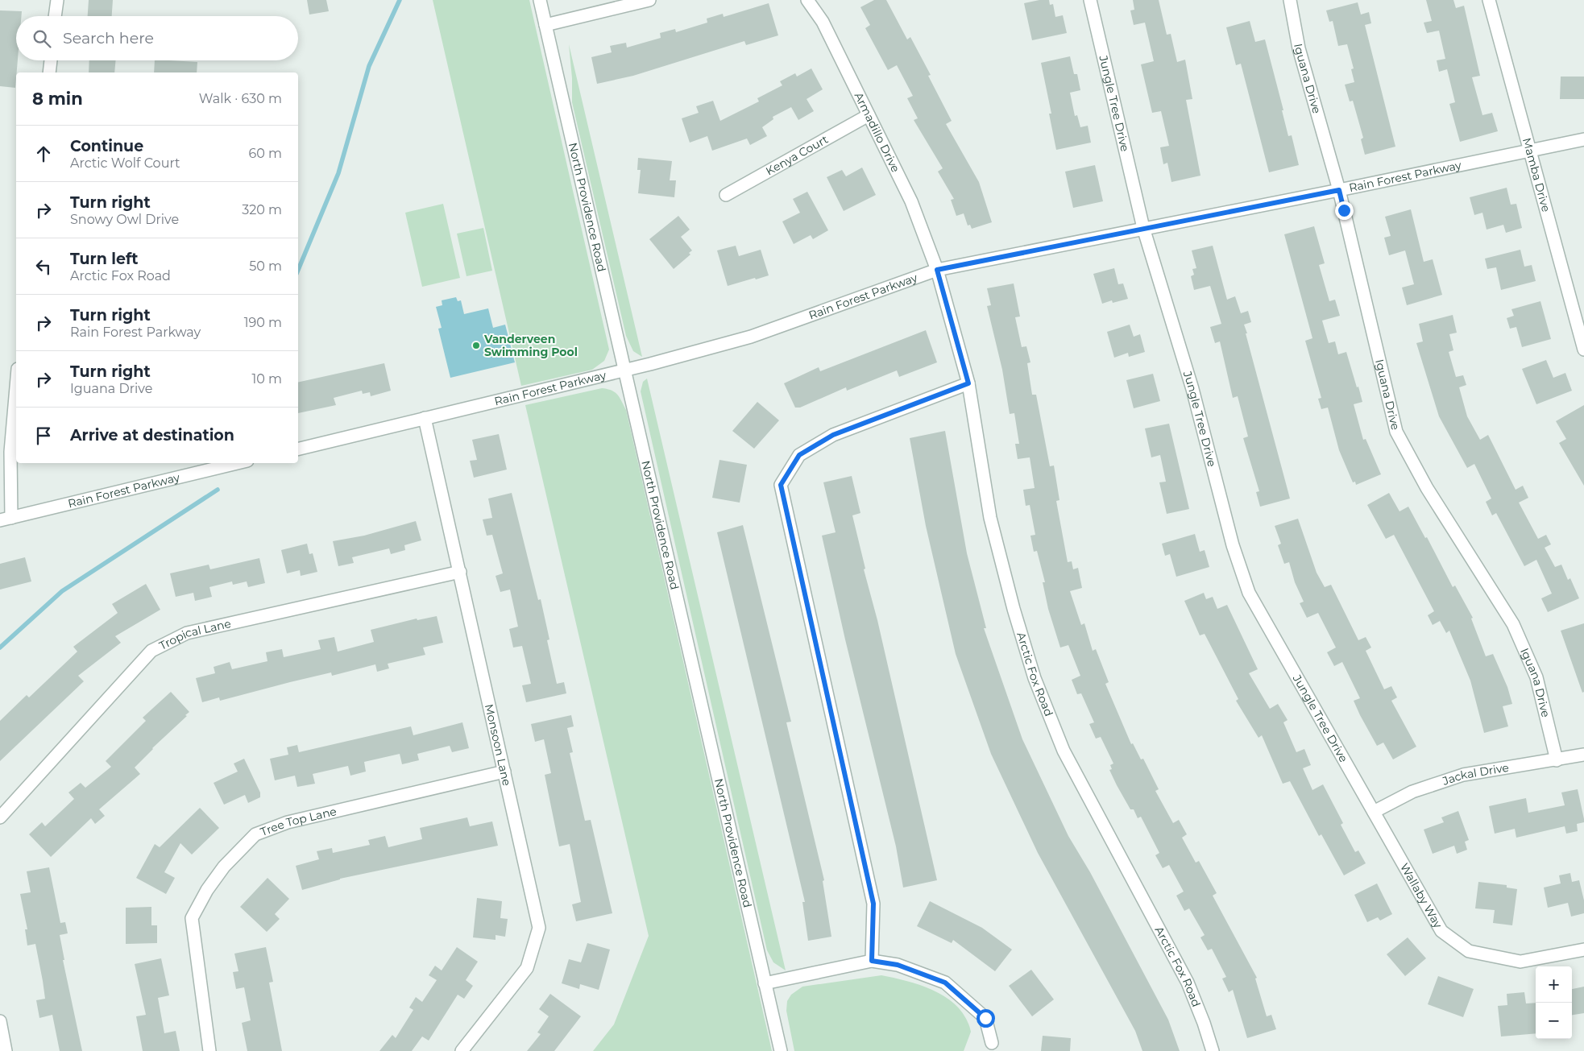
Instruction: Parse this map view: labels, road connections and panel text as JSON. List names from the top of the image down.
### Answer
{
  "streets": {
    "street": [
      "Iguana Drive",
      "Jungle Tree Drive",
      "Armadillo Drive",
      "Kenya Court",
      "Mamba Drive",
      "Rain Forest Parkway",
      "North Providence Road",
      "Tropical Lane",
      "Arctic Fox Road",
      "Monsoon Lane",
      "Jackal Drive",
      "Tree Top Lane",
      "Wallaby Way"
    ]
  },
  "crossings": [
    ["Iguana Drive", "Rain Forest Parkway"],
    ["Iguana Drive", "Jackal Drive"],
    ["Jungle Tree Drive", "Rain Forest Parkway"],
    ["Jungle Tree Drive", "Jackal Drive"],
    ["Jungle Tree Drive", "Wallaby Way"],
    ["Armadillo Drive", "Kenya Court"],
    ["Armadillo Drive", "Rain Forest Parkway"],
    ["Armadillo Drive", "Arctic Fox Road"],
    ["Mamba Drive", "Rain Forest Parkway"],
    ["Rain Forest Parkway", "North Providence Road"],
    ["Rain Forest Parkway", "Arctic Fox Road"],
    ["Rain Forest Parkway", "Monsoon Lane"],
    ["Tropical Lane", "Monsoon Lane"],
    ["Monsoon Lane", "Tree Top Lane"],
    ["Jackal Drive", "Wallaby Way"]
  ],
  "places": ["Vanderveen Swimming Pool"],
  "page": {
    "search": "Search here",
    "heading": ["8 min", "Walk · 630 m"],
    "list": [
      ["Continue", "Arctic Wolf Court", "60 m"],
      ["Turn right", "Snowy Owl Drive", "320 m"],
      ["Turn left", "Arctic Fox Road", "50 m"],
      ["Turn right", "Rain Forest Parkway", "190 m"],
      ["Turn right", "Iguana Drive", "10 m"],
      "Arrive at destination"
    ],
    "map_buttons": ["+", "−"]
  }
}
